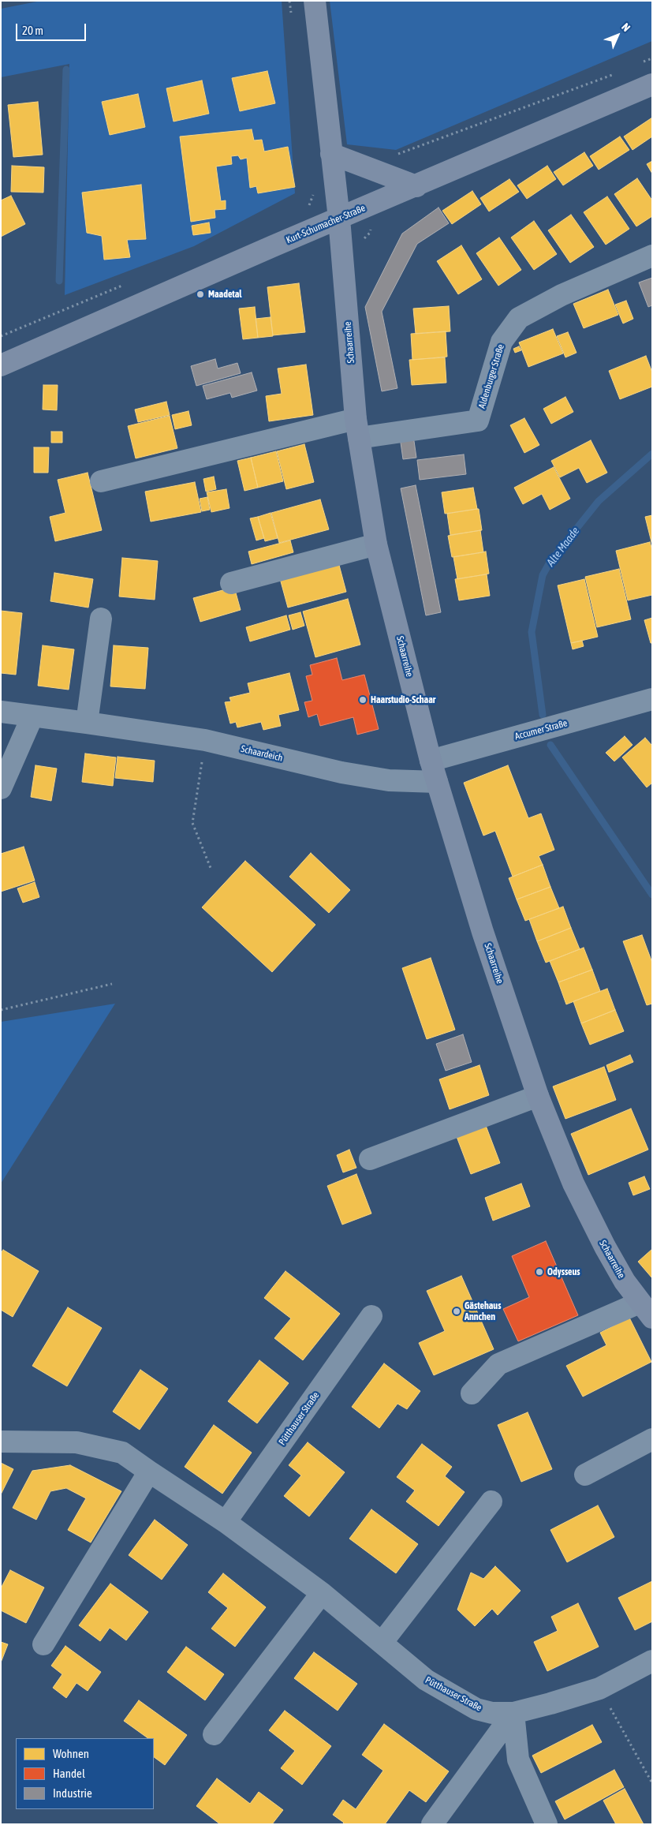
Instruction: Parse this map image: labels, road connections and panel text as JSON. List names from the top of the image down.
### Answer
{
  "streets": {
    "main road": ["Kurt-Schumacher-Straße", "Schaarreihe"],
    "street": [
      "Aldenburger Straße",
      "Accumer Straße",
      "Schaardeich",
      "Pütthauser Straße"
    ]
  },
  "crossings": [
    ["Kurt-Schumacher-Straße", "Schaarreihe"],
    ["Schaarreihe", "Aldenburger Straße"],
    ["Schaarreihe", "Accumer Straße"],
    ["Schaarreihe", "Schaardeich"]
  ],
  "water": ["Alte Maade"],
  "places": [
    "Maadetal",
    "Haarstudio-Schaar",
    "Odysseus",
    "Gästehaus Annchen"
  ],
  "legend": ["Wohnen", "Handel", "Industrie"],
  "scale_bar": "20 m",
  "north": "top right"
}
